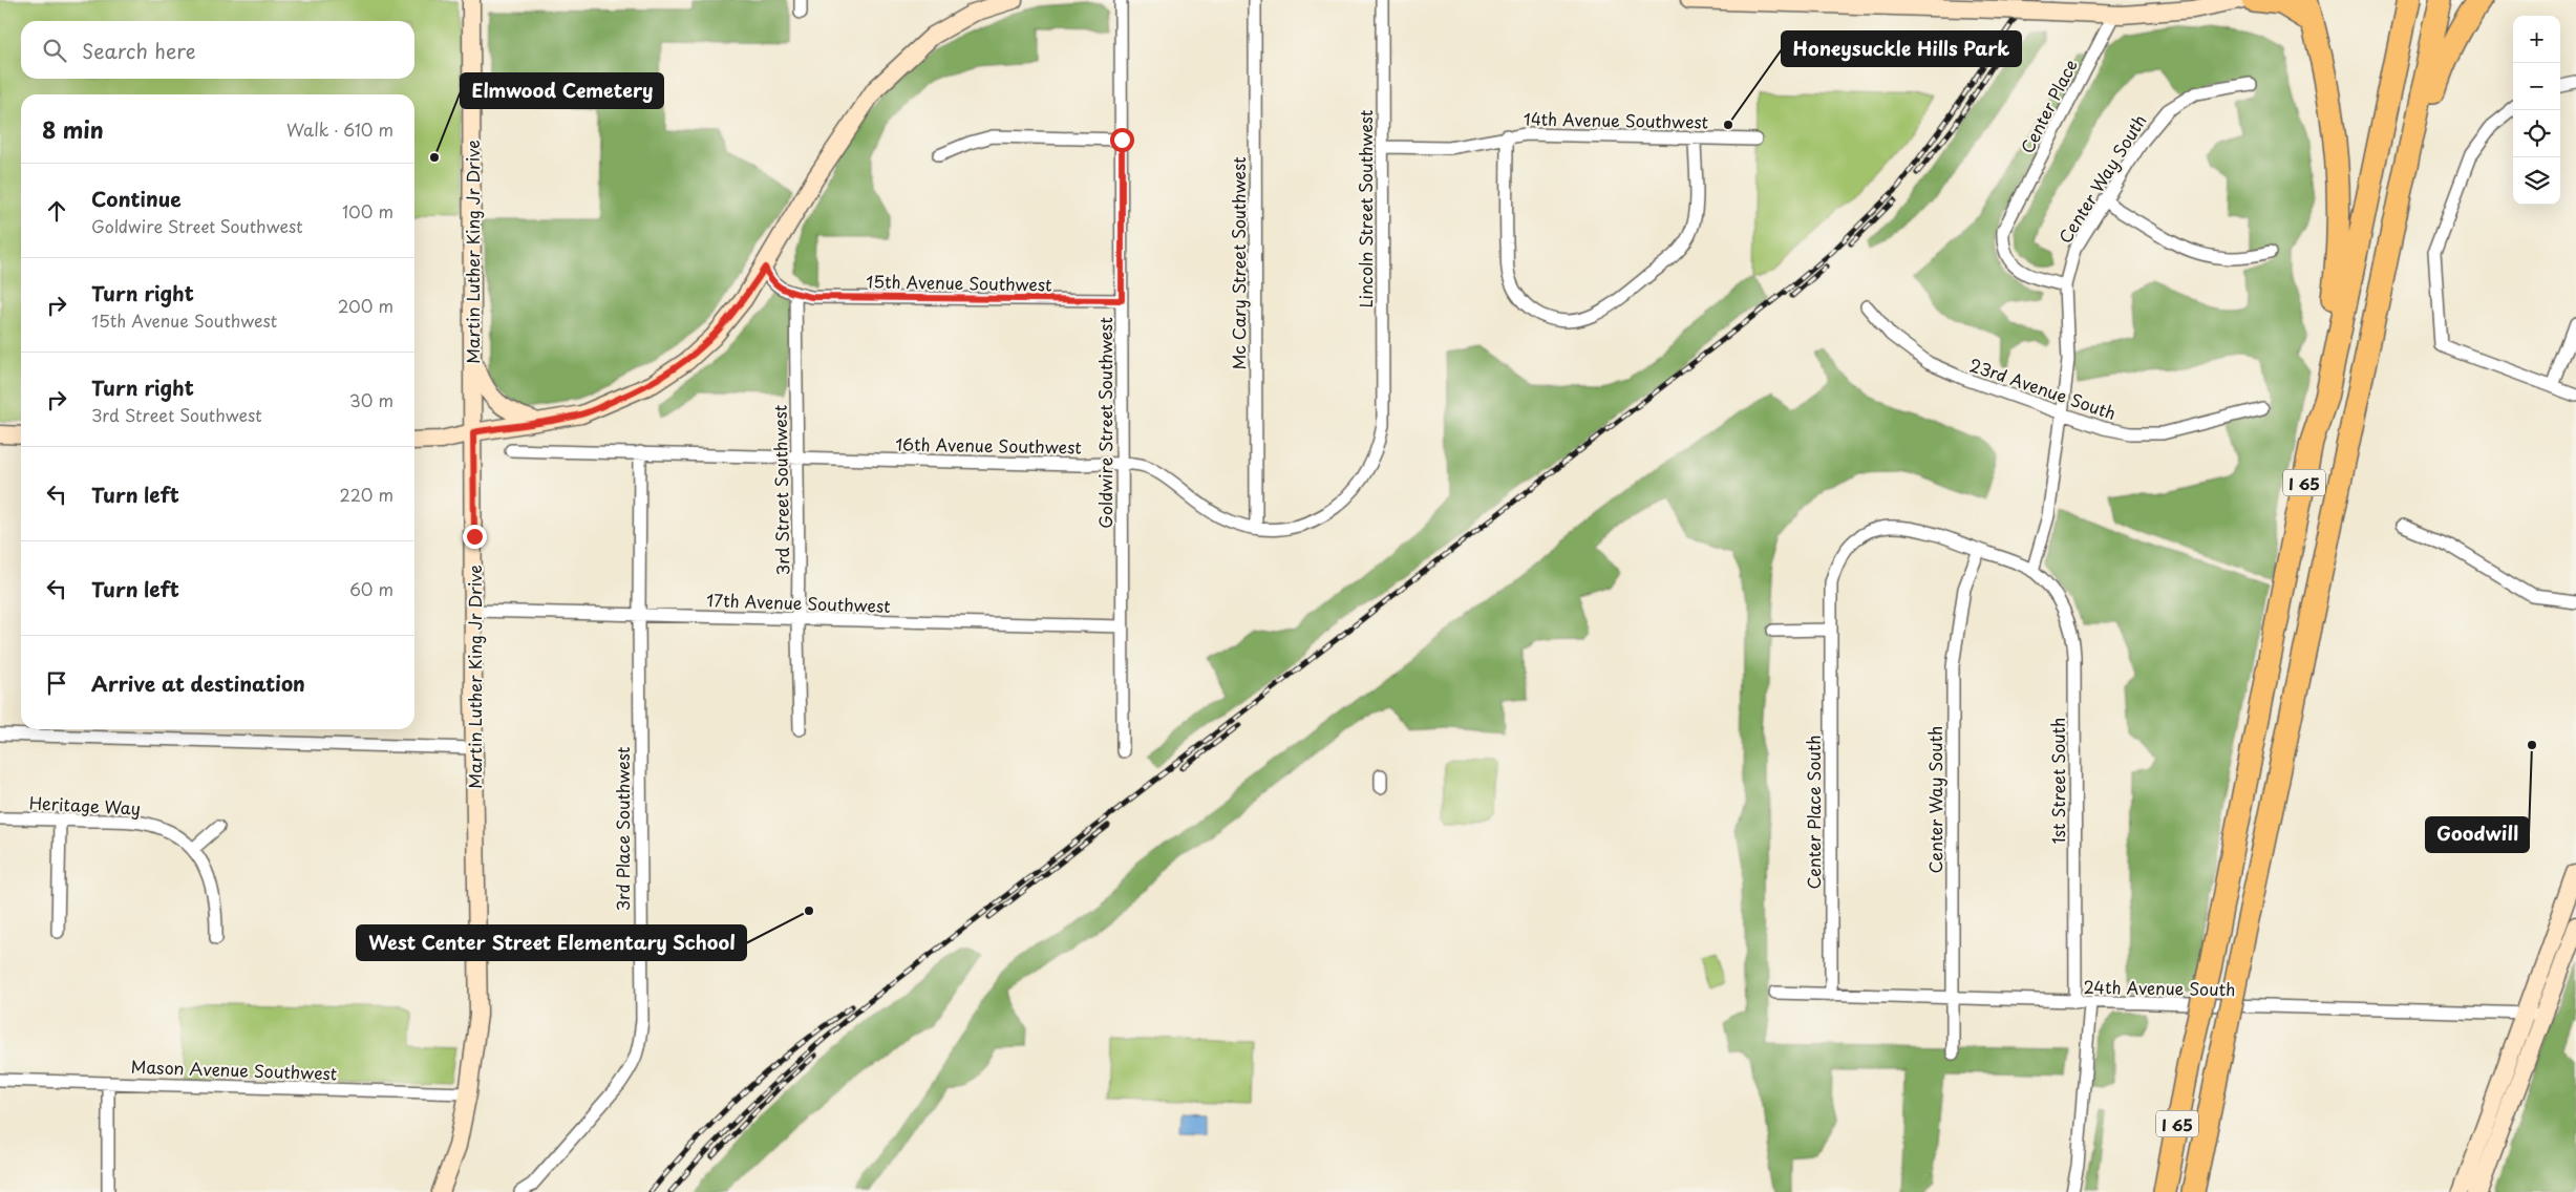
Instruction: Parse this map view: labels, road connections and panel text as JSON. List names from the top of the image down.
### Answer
{
  "streets": {
    "highway": ["I 65"],
    "main road": ["Martin Luther King Jr Drive"],
    "street": [
      "Center Place",
      "14th Avenue Southwest",
      "Center Way South",
      "Lincoln Street Southwest",
      "Mc Cary Street Southwest",
      "15th Avenue Southwest",
      "23rd Avenue South",
      "Goldwire Street Southwest",
      "16th Avenue Southwest",
      "3rd Street Southwest",
      "17th Avenue Southwest",
      "1st Street South",
      "Heritage Way",
      "Center Place South",
      "3rd Place Southwest",
      "24th Avenue South",
      "Mason Avenue Southwest"
    ]
  },
  "crossings": [
    ["Center Place", "Center Way South"],
    ["14th Avenue Southwest", "Lincoln Street Southwest"],
    ["Center Way South", "23rd Avenue South"],
    ["Center Way South", "1st Street South"],
    ["Center Way South", "Center Place South"],
    ["Center Way South", "24th Avenue South"],
    ["Lincoln Street Southwest", "16th Avenue Southwest"],
    ["Martin Luther King Jr Drive", "17th Avenue Southwest"],
    ["Martin Luther King Jr Drive", "Mason Avenue Southwest"],
    ["Mc Cary Street Southwest", "16th Avenue Southwest"],
    ["15th Avenue Southwest", "Goldwire Street Southwest"],
    ["15th Avenue Southwest", "3rd Street Southwest"],
    ["Goldwire Street Southwest", "16th Avenue Southwest"],
    ["Goldwire Street Southwest", "17th Avenue Southwest"],
    ["16th Avenue Southwest", "3rd Street Southwest"],
    ["16th Avenue Southwest", "3rd Place Southwest"],
    ["3rd Street Southwest", "17th Avenue Southwest"],
    ["17th Avenue Southwest", "3rd Place Southwest"],
    ["1st Street South", "Center Place South"],
    ["1st Street South", "24th Avenue South"],
    ["Center Place South", "24th Avenue South"]
  ],
  "places": [
    "Honeysuckle Hills Park",
    "Elmwood Cemetery",
    "Goodwill",
    "West Center Street Elementary School"
  ],
  "page": {
    "map_buttons": ["+", "−"],
    "search": "Search here",
    "heading": ["8 min", "Walk · 610 m"],
    "list": [
      ["Continue", "Goldwire Street Southwest", "100 m"],
      ["Turn right", "15th Avenue Southwest", "200 m"],
      ["Turn right", "3rd Street Southwest", "30 m"],
      ["Turn left", "220 m"],
      ["Turn left", "60 m"],
      "Arrive at destination"
    ]
  }
}
